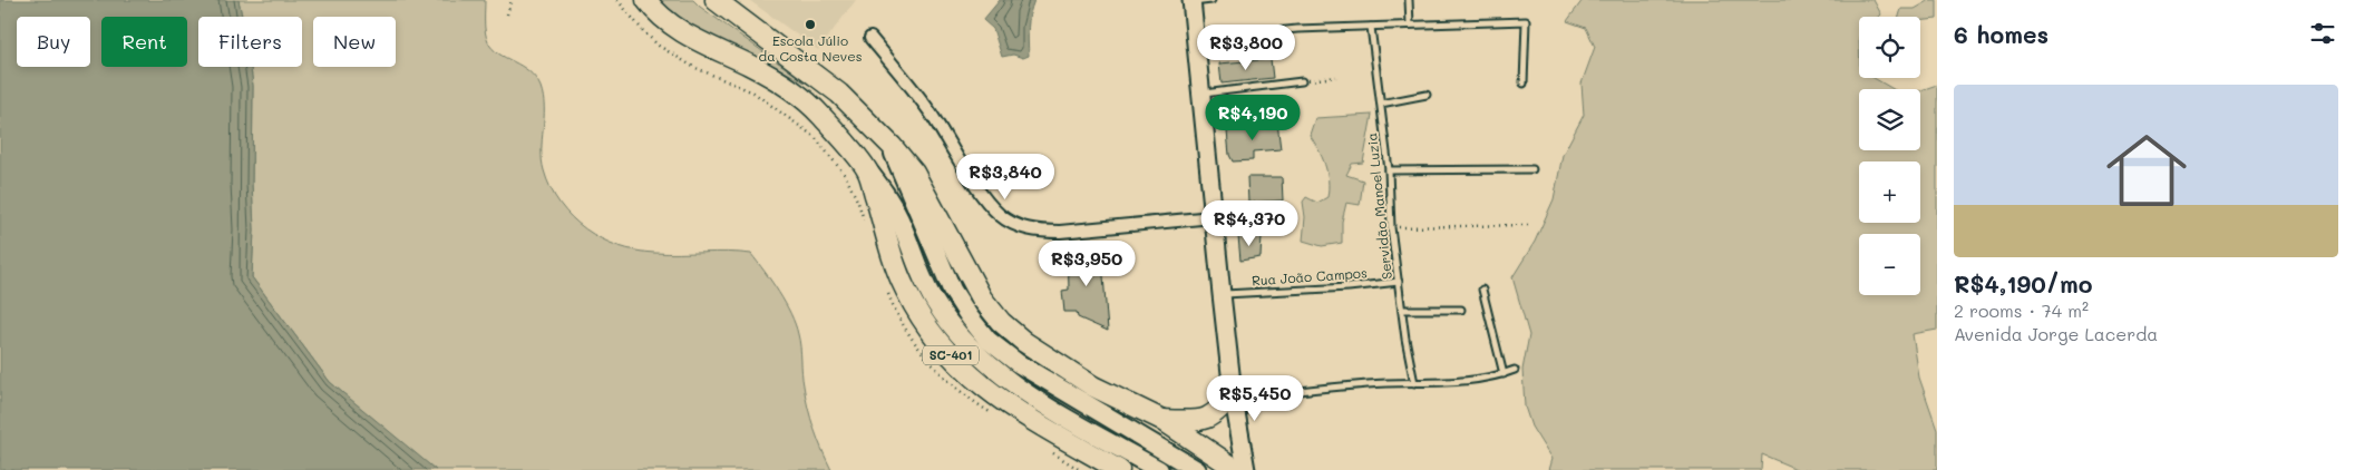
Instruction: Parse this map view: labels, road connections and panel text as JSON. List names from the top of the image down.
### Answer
{
  "streets": {
    "highway": ["SC-401"],
    "lane": ["Servidão Manoel Luzia", "Rua João Campos"]
  },
  "crossings": [
    ["Servidão Manoel Luzia", "Rua João Campos"]
  ],
  "places": ["Escola Júlio da Costa Neves"],
  "page": {
    "heading": "6 homes",
    "map_buttons": ["+", "−"],
    "chip": [
      "Buy",
      "Rent",
      "Filters",
      "New"
    ],
    "price": [
      "R$3,800",
      "R$4,190",
      "R$3,840",
      "R$4,370",
      "R$3,950",
      "R$5,450"
    ],
    "list": [
      {
        "name": "R$4,190/mo",
        "note": "2 rooms · 74 m² · Avenida Jorge Lacerda"
      }
    ]
  }
}
